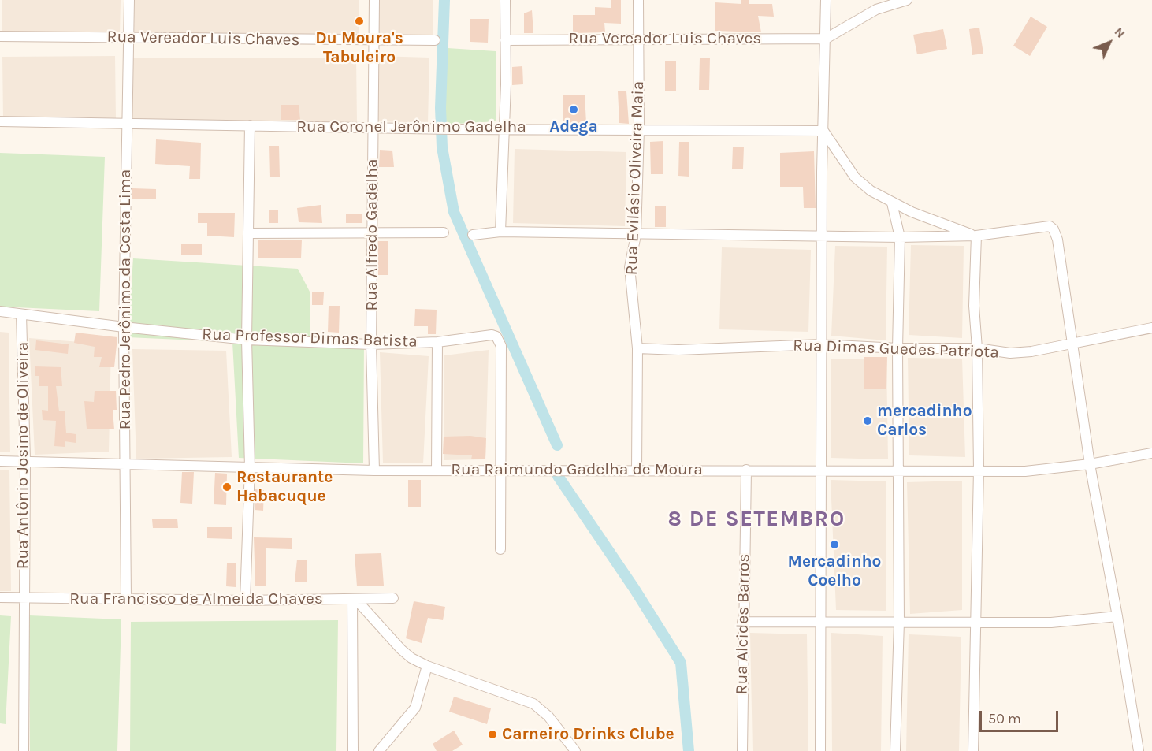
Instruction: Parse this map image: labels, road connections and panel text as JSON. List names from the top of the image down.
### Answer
{
  "streets": {
    "street": [
      "Rua Vereador Luis Chaves",
      "Rua Coronel Jerônimo Gadelha",
      "Rua Evilásio Oliveira Maia",
      "Rua Alfredo Gadelha",
      "Rua Pedro Jerônimo da Costa Lima",
      "Rua Professor Dimas Batista",
      "Rua Dimas Guedes Patriota",
      "Rua Antônio Josino de Oliveira",
      "Rua Raimundo Gadelha de Moura",
      "Rua Francisco de Almeida Chaves",
      "Rua Alcides Barros"
    ]
  },
  "crossings": [
    ["Rua Vereador Luis Chaves", "Rua Evilásio Oliveira Maia"],
    ["Rua Vereador Luis Chaves", "Rua Alfredo Gadelha"],
    ["Rua Vereador Luis Chaves", "Rua Pedro Jerônimo da Costa Lima"],
    ["Rua Coronel Jerônimo Gadelha", "Rua Evilásio Oliveira Maia"],
    ["Rua Coronel Jerônimo Gadelha", "Rua Alfredo Gadelha"],
    ["Rua Coronel Jerônimo Gadelha", "Rua Pedro Jerônimo da Costa Lima"],
    ["Rua Evilásio Oliveira Maia", "Rua Dimas Guedes Patriota"],
    ["Rua Evilásio Oliveira Maia", "Rua Raimundo Gadelha de Moura"],
    ["Rua Alfredo Gadelha", "Rua Professor Dimas Batista"],
    ["Rua Alfredo Gadelha", "Rua Raimundo Gadelha de Moura"],
    ["Rua Pedro Jerônimo da Costa Lima", "Rua Professor Dimas Batista"],
    ["Rua Pedro Jerônimo da Costa Lima", "Rua Raimundo Gadelha de Moura"],
    ["Rua Pedro Jerônimo da Costa Lima", "Rua Francisco de Almeida Chaves"],
    ["Rua Professor Dimas Batista", "Rua Antônio Josino de Oliveira"],
    ["Rua Professor Dimas Batista", "Rua Raimundo Gadelha de Moura"],
    ["Rua Antônio Josino de Oliveira", "Rua Raimundo Gadelha de Moura"],
    ["Rua Antônio Josino de Oliveira", "Rua Francisco de Almeida Chaves"],
    ["Rua Raimundo Gadelha de Moura", "Rua Alcides Barros"]
  ],
  "districts": ["8 DE SETEMBRO"],
  "places": [
    "Du Moura's Tabuleiro",
    "Adega",
    "mercadinho Carlos",
    "Restaurante Habacuque",
    "Mercadinho Coelho",
    "Carneiro Drinks Clube"
  ],
  "scale_bar": "50 m",
  "north": "top right"
}
